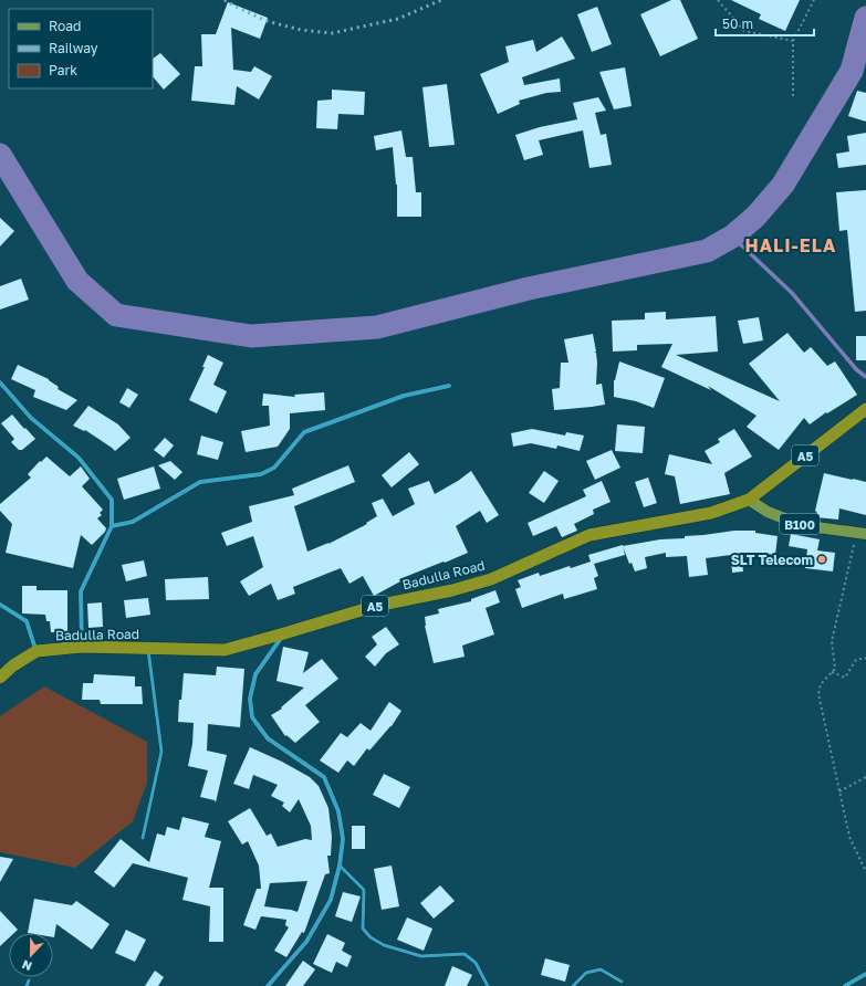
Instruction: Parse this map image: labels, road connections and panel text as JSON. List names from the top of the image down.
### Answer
{
  "streets": {
    "highway": ["A5", "Badulla Road"],
    "main road": ["B100"]
  },
  "crossings": [
    ["B100", "Badulla Road"]
  ],
  "districts": ["HALI-ELA"],
  "places": ["SLT Telecom"],
  "legend": ["Road", "Railway", "Park"],
  "scale_bar": "50 m",
  "north": "bottom"
}
